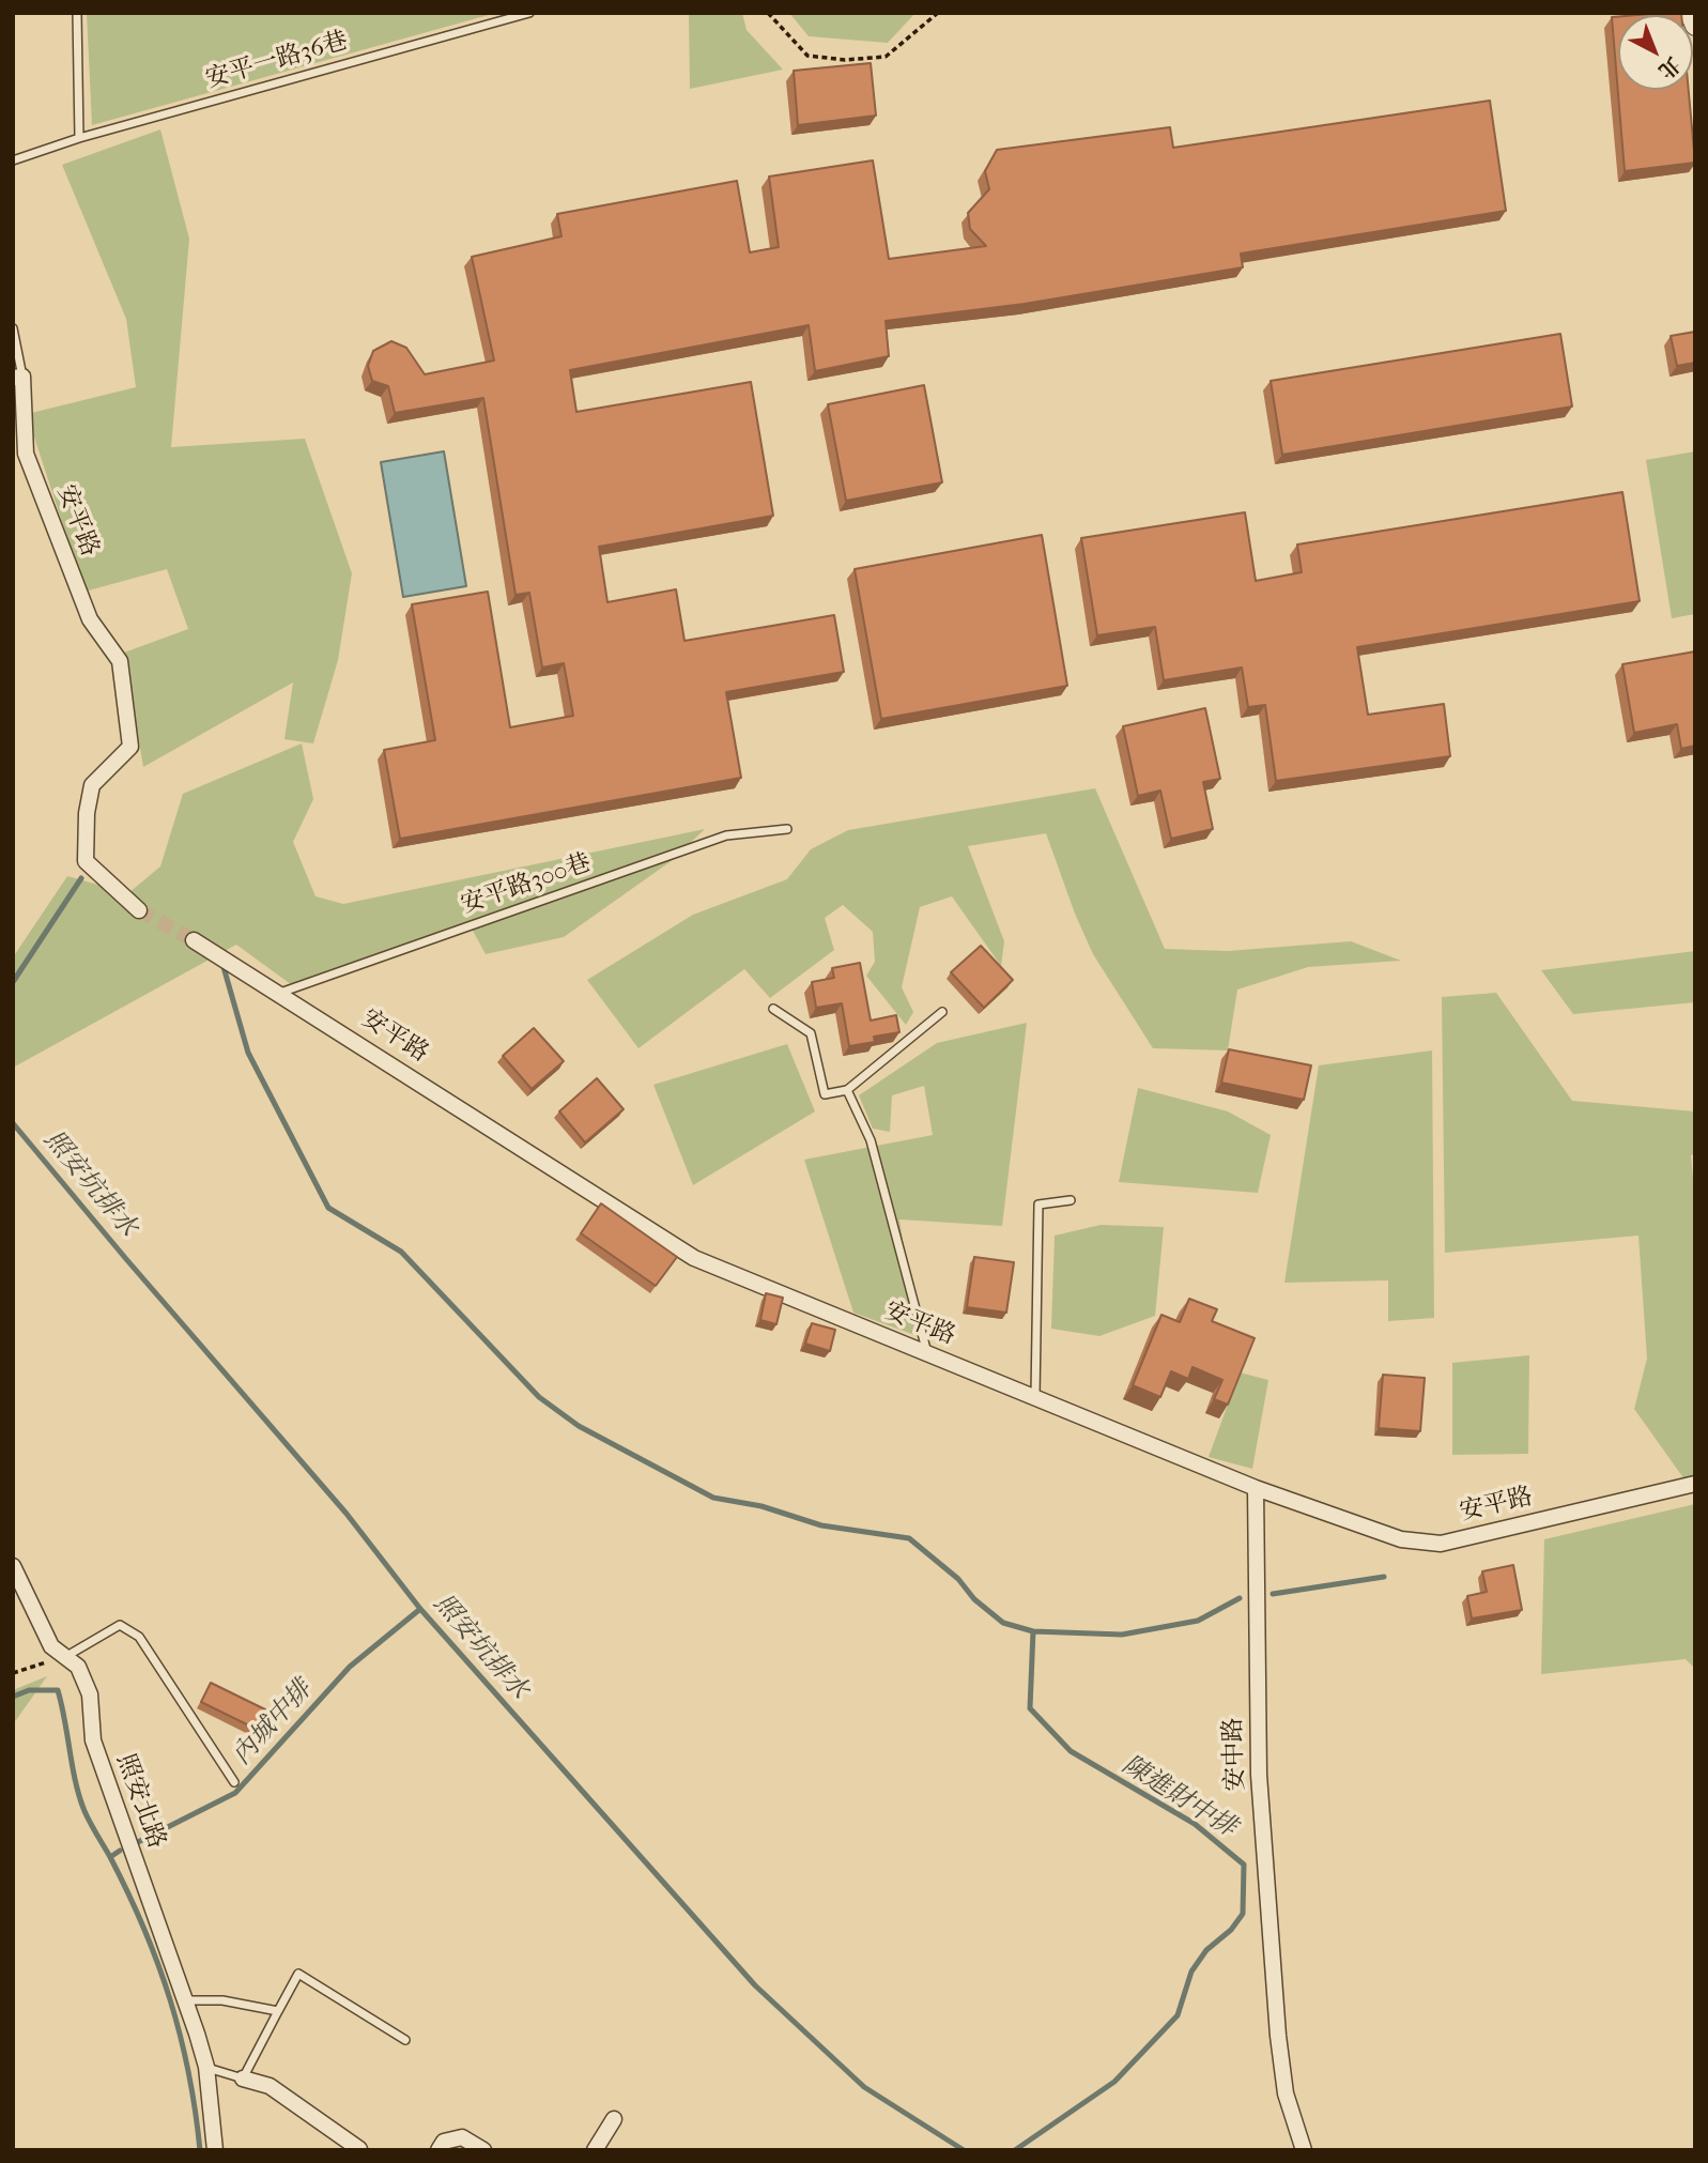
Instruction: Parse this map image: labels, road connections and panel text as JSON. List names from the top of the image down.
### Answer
{
  "streets": {
    "street": ["安平路", "安中路", "照安北路"],
    "lane": ["安平一路36巷", "安平路300巷"]
  },
  "crossings": [
    ["安平路", "安平路300巷"],
    ["安平路", "安中路"]
  ],
  "water": ["照安坑排水", "內城中排", "陳進財中排"],
  "north": "bottom right"
}
